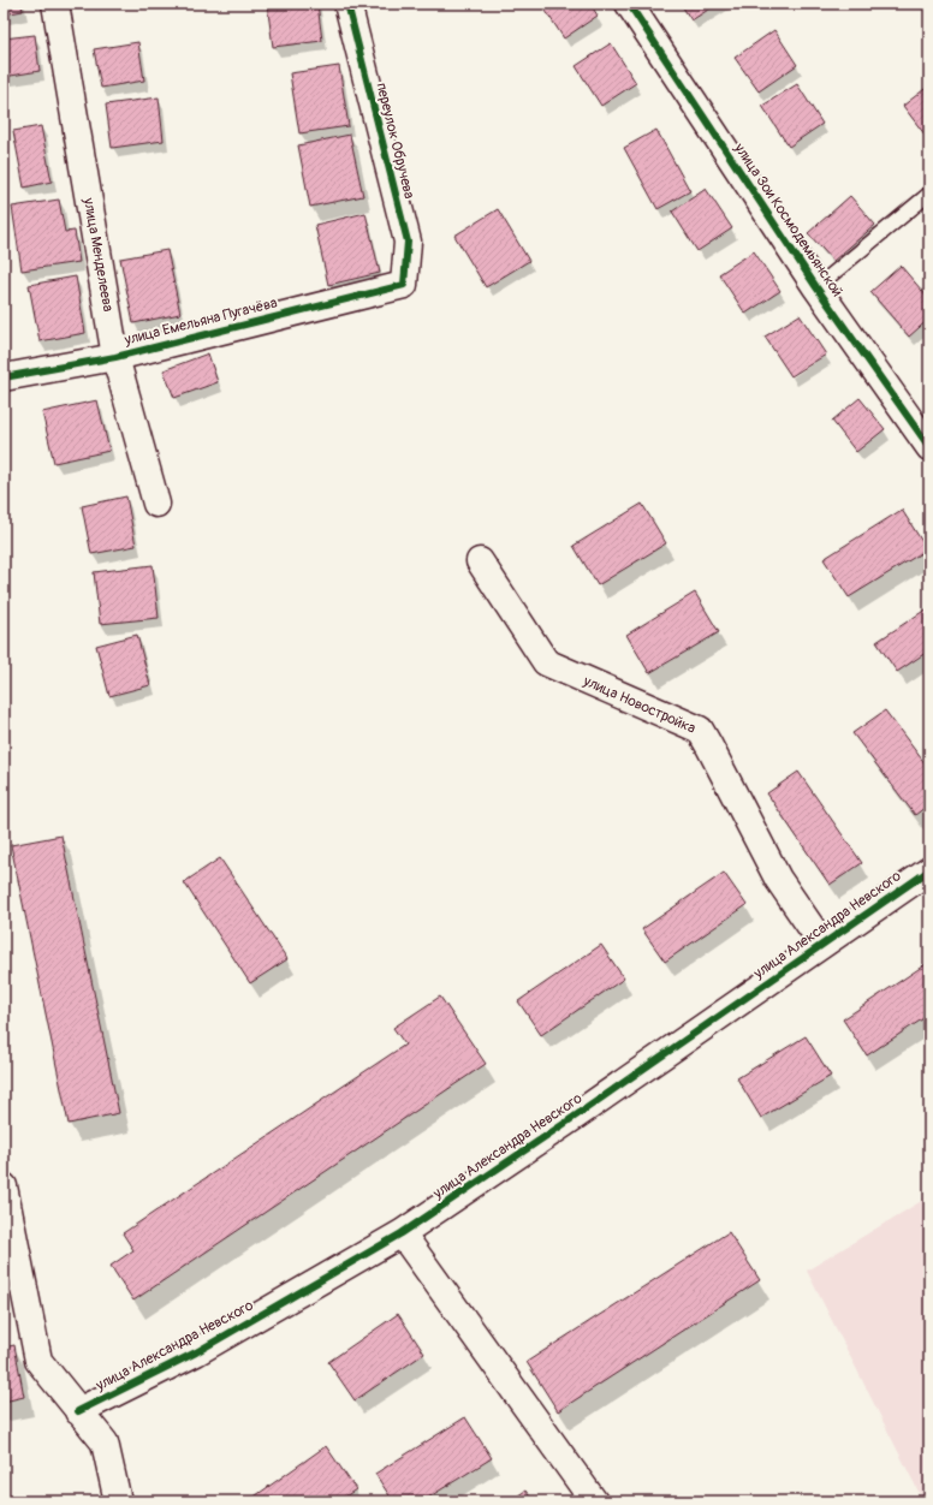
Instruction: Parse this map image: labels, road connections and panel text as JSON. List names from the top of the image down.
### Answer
{
  "streets": {
    "street": [
      "переулок Обручева",
      "улица Зои Космодемьянской",
      "улица Менделеева",
      "улица Емельяна Пугачёва",
      "улица Новостройка",
      "улица Александра Невского"
    ]
  },
  "crossings": [
    ["переулок Обручева", "улица Емельяна Пугачёва"],
    ["улица Менделеева", "улица Емельяна Пугачёва"],
    ["улица Новостройка", "улица Александра Невского"]
  ]
}
